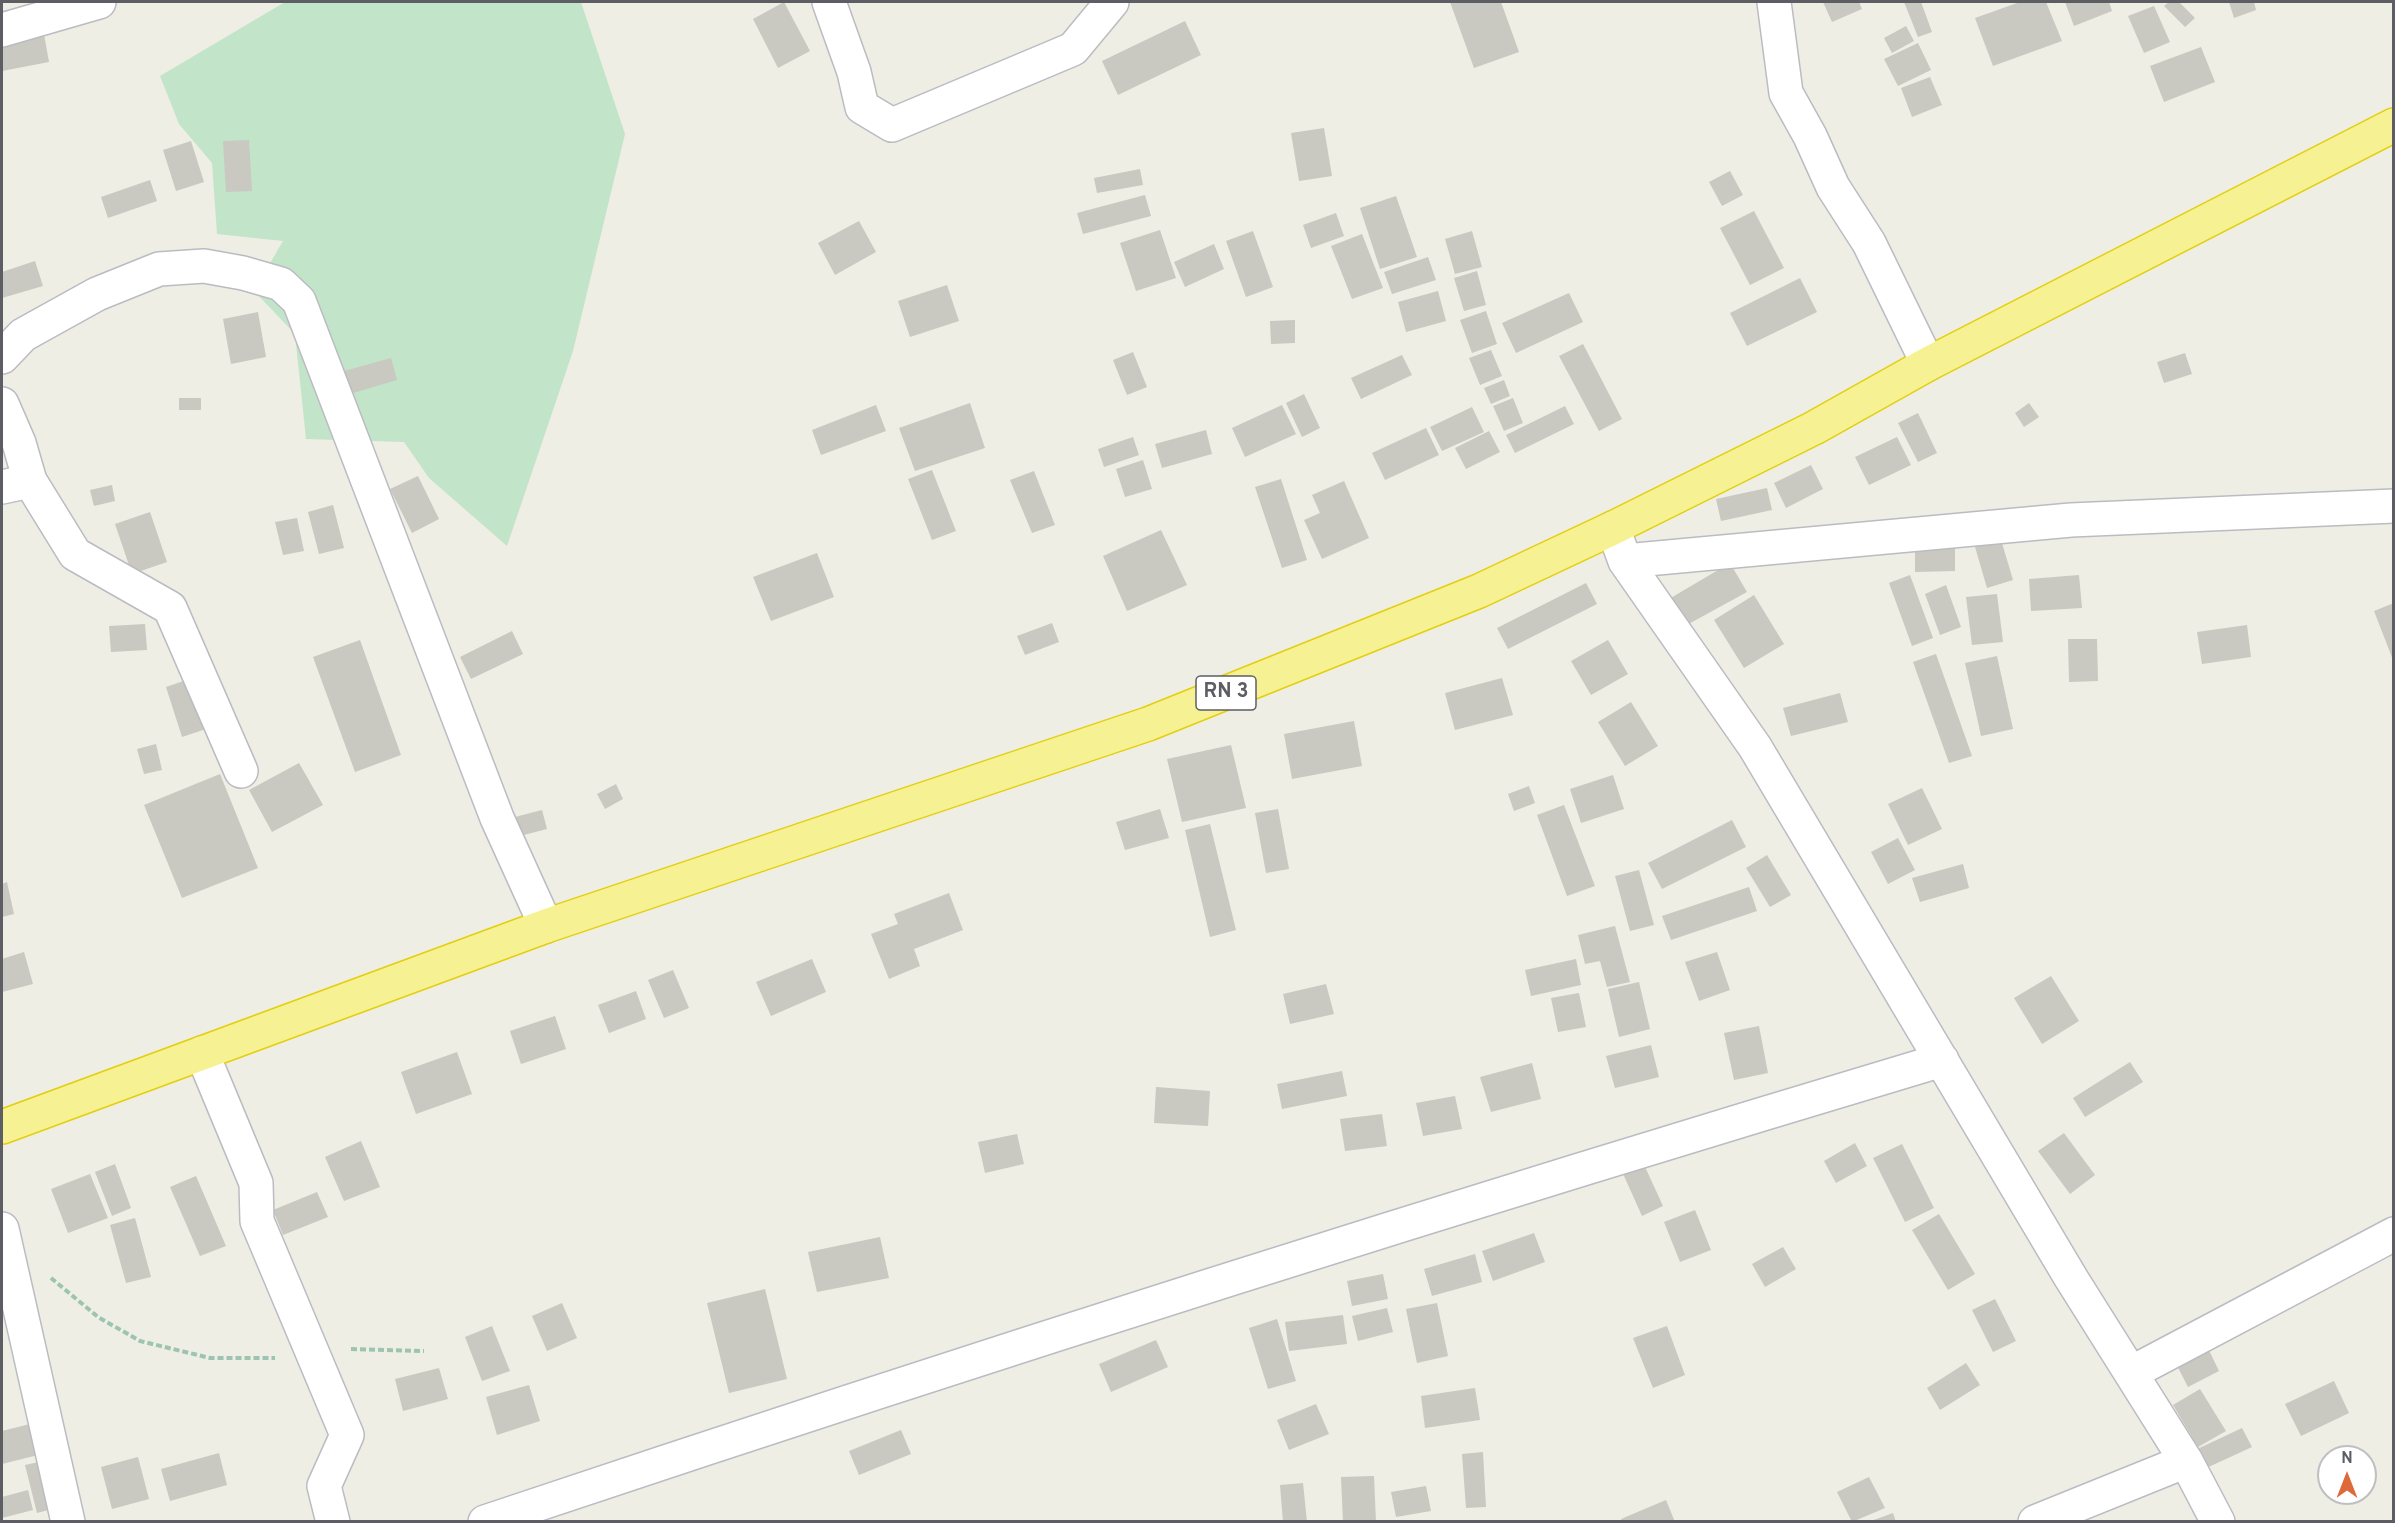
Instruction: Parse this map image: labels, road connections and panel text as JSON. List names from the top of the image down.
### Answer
{
  "streets": {
    "highway": ["RN 3"]
  },
  "north": "top"
}
